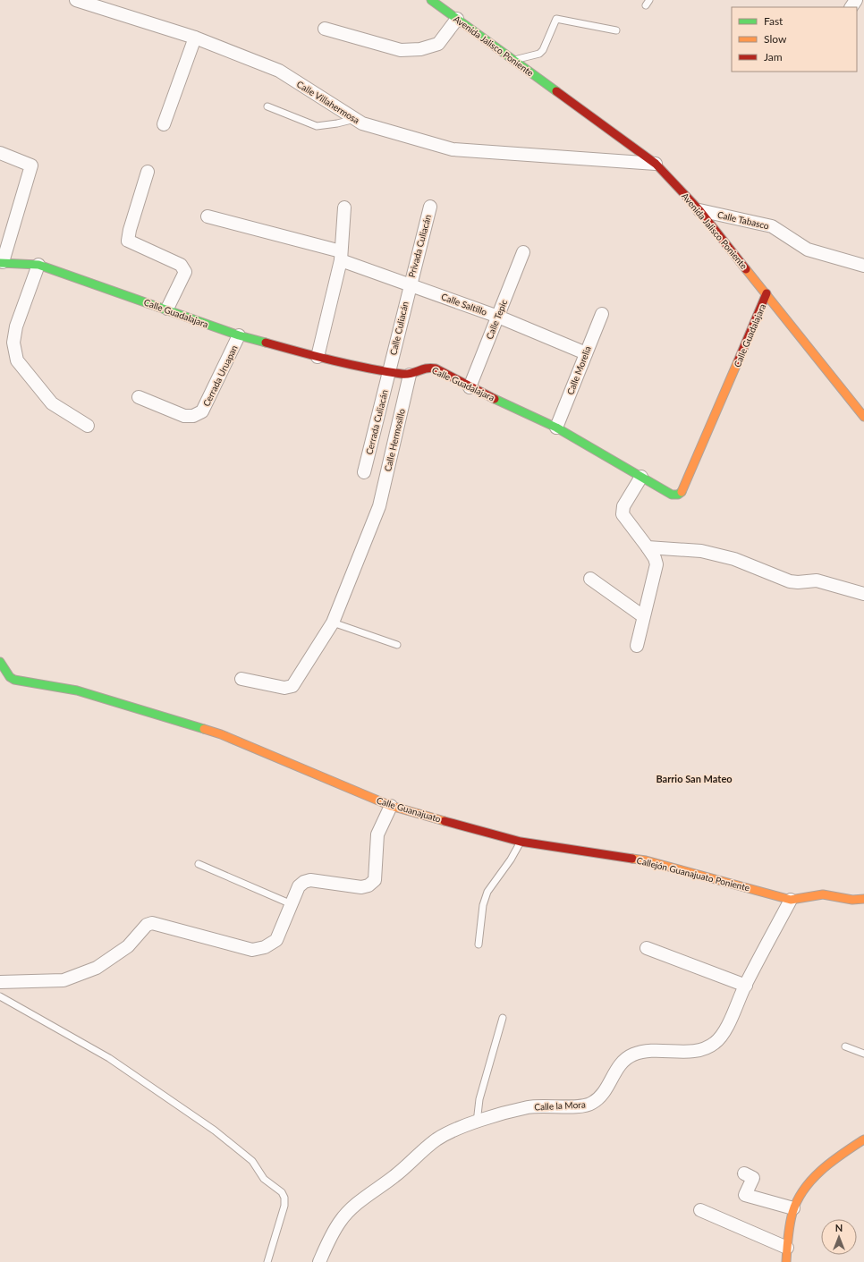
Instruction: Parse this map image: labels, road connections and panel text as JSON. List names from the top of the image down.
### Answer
{
  "streets": {
    "street": [
      "Avenida Jalisco Poniente",
      "Calle Villahermosa",
      "Calle Tabasco",
      "Privada Culiacán",
      "Calle Saltillo",
      "Calle Guadalajara",
      "Calle Tepic",
      "Calle Culiacán",
      "Calle Morelia",
      "Cerrada Uruapan",
      "Cerrada Culiacán",
      "Calle Hermosillo",
      "Calle Guanajuato",
      "Callejón Guanajuato Poniente",
      "Calle la Mora"
    ]
  },
  "crossings": [
    ["Avenida Jalisco Poniente", "Calle Villahermosa"],
    ["Avenida Jalisco Poniente", "Calle Tabasco"],
    ["Avenida Jalisco Poniente", "Calle Guadalajara"],
    ["Privada Culiacán", "Calle Saltillo"],
    ["Privada Culiacán", "Calle Culiacán"],
    ["Calle Saltillo", "Calle Tepic"],
    ["Calle Saltillo", "Calle Culiacán"],
    ["Calle Saltillo", "Calle Morelia"],
    ["Calle Guadalajara", "Calle Tepic"],
    ["Calle Guadalajara", "Calle Culiacán"],
    ["Calle Guadalajara", "Calle Morelia"],
    ["Calle Guadalajara", "Cerrada Uruapan"],
    ["Calle Guadalajara", "Cerrada Culiacán"],
    ["Calle Guadalajara", "Calle Hermosillo"],
    ["Calle Culiacán", "Cerrada Culiacán"],
    ["Calle Guanajuato", "Callejón Guanajuato Poniente"],
    ["Callejón Guanajuato Poniente", "Calle la Mora"]
  ],
  "districts": ["Barrio San Mateo"],
  "legend": ["Fast", "Slow", "Jam"],
  "north": "top"
}
